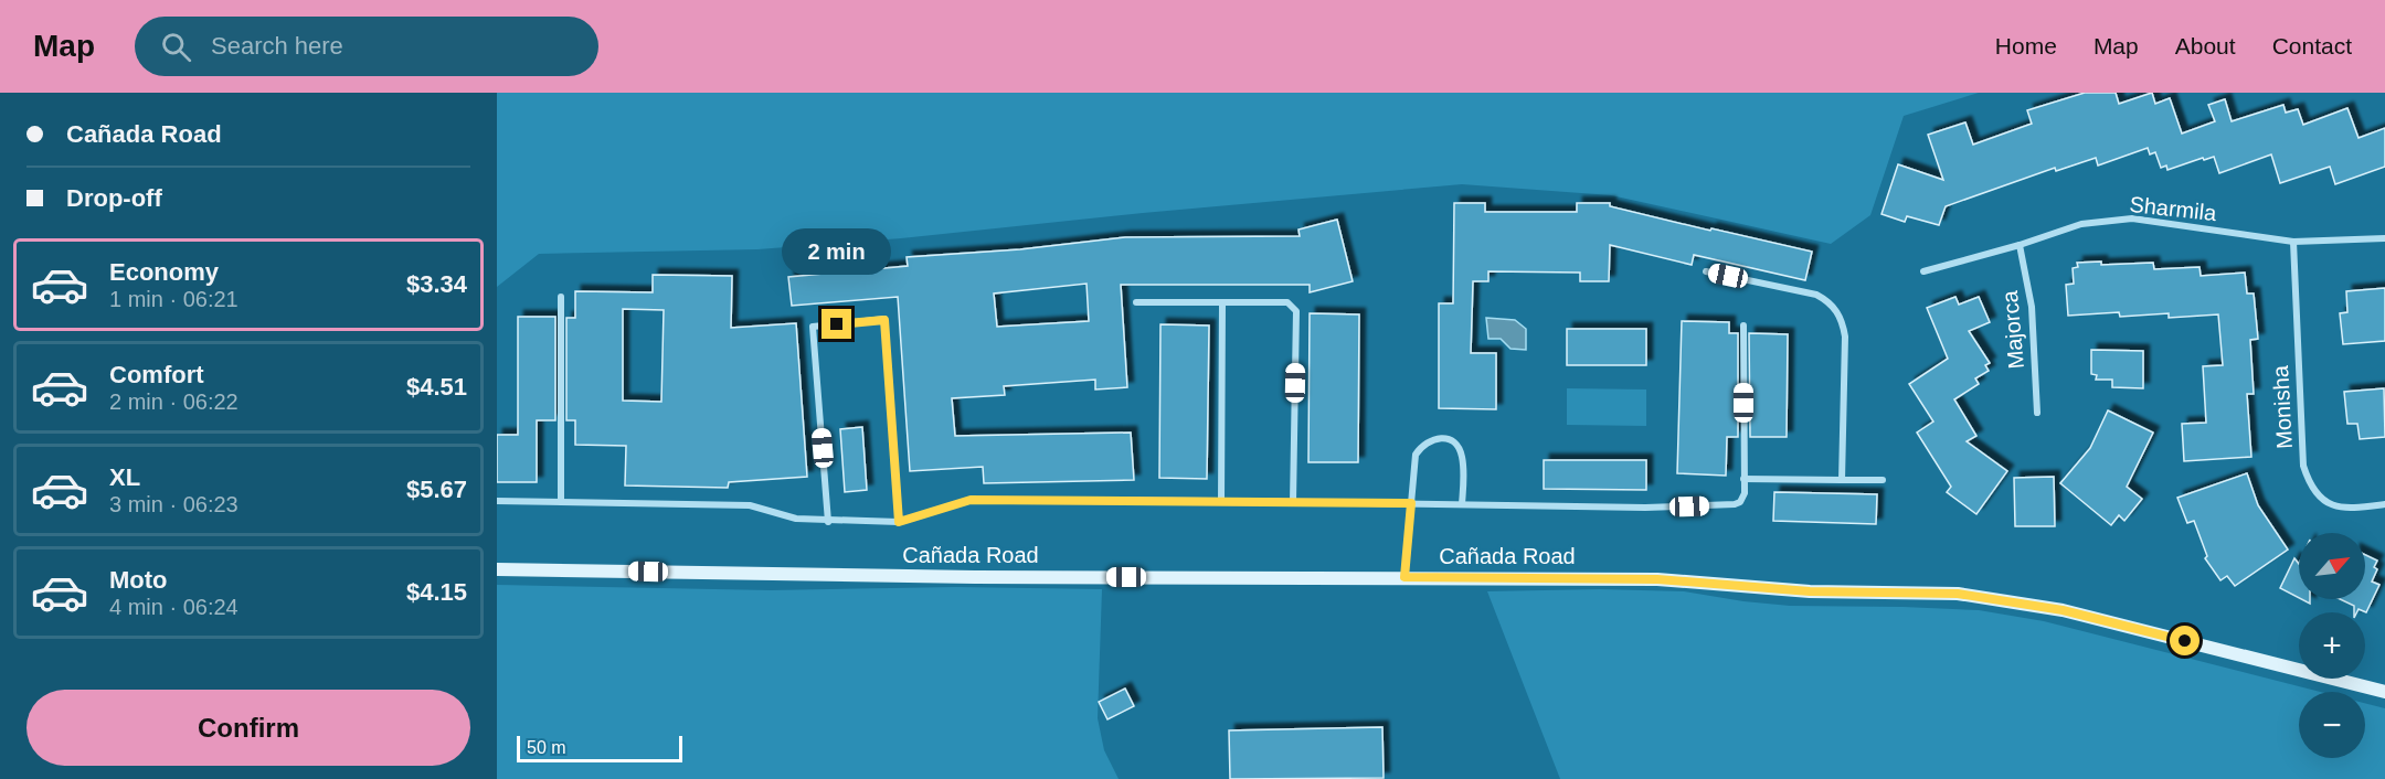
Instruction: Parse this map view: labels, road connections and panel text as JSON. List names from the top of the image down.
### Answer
{
  "streets": {
    "street": [
      "Sharmila",
      "Majorca",
      "Monisha",
      "Cañada Road"
    ]
  },
  "crossings": [
    ["Sharmila", "Majorca"],
    ["Sharmila", "Monisha"]
  ],
  "scale_bar": "50 m",
  "north": "top right",
  "page": {
    "header": "Map",
    "search": "Search here",
    "nav": [
      "Home",
      "Map",
      "About",
      "Contact"
    ],
    "banner": ["Cañada Road", "Drop-off"],
    "bubble": "2 min",
    "list": [
      {
        "name": "Economy",
        "note": "1 min · 06:21",
        "value": "$3.34"
      },
      {
        "name": "Comfort",
        "note": "2 min · 06:22",
        "value": "$4.51"
      },
      {
        "name": "XL",
        "note": "3 min · 06:23",
        "value": "$5.67"
      },
      {
        "name": "Moto",
        "note": "4 min · 06:24",
        "value": "$4.15"
      }
    ],
    "map_buttons": ["+", "−"],
    "buttons": "Confirm",
    "scale": "50 m"
  }
}
